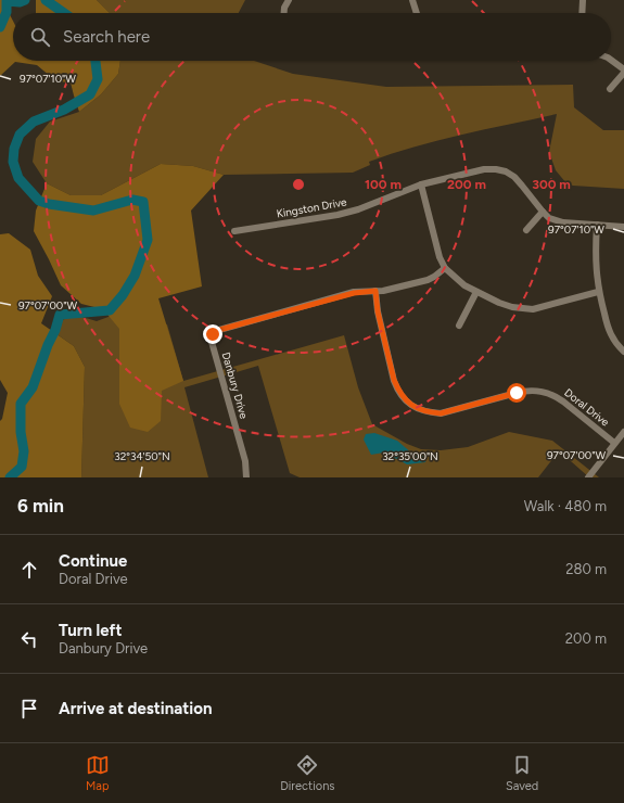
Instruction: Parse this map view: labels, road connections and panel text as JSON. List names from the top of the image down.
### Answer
{
  "streets": {
    "street": ["Kingston Drive", "Danbury Drive", "Doral Drive"]
  },
  "crossings": [
    ["Danbury Drive", "Doral Drive"]
  ],
  "page": {
    "search": "Search here",
    "heading": ["6 min", "Walk · 480 m"],
    "list": [
      ["Continue", "Doral Drive", "280 m"],
      ["Turn left", "Danbury Drive", "200 m"],
      "Arrive at destination"
    ],
    "nav": ["Map", "Directions", "Saved"]
  },
  "coordinates": [
    "97°07'10\"W",
    "97°07'00\"W",
    "32°34'50\"N",
    "32°35'00\"N"
  ],
  "rings": ["100 m", "200 m", "300 m"]
}
